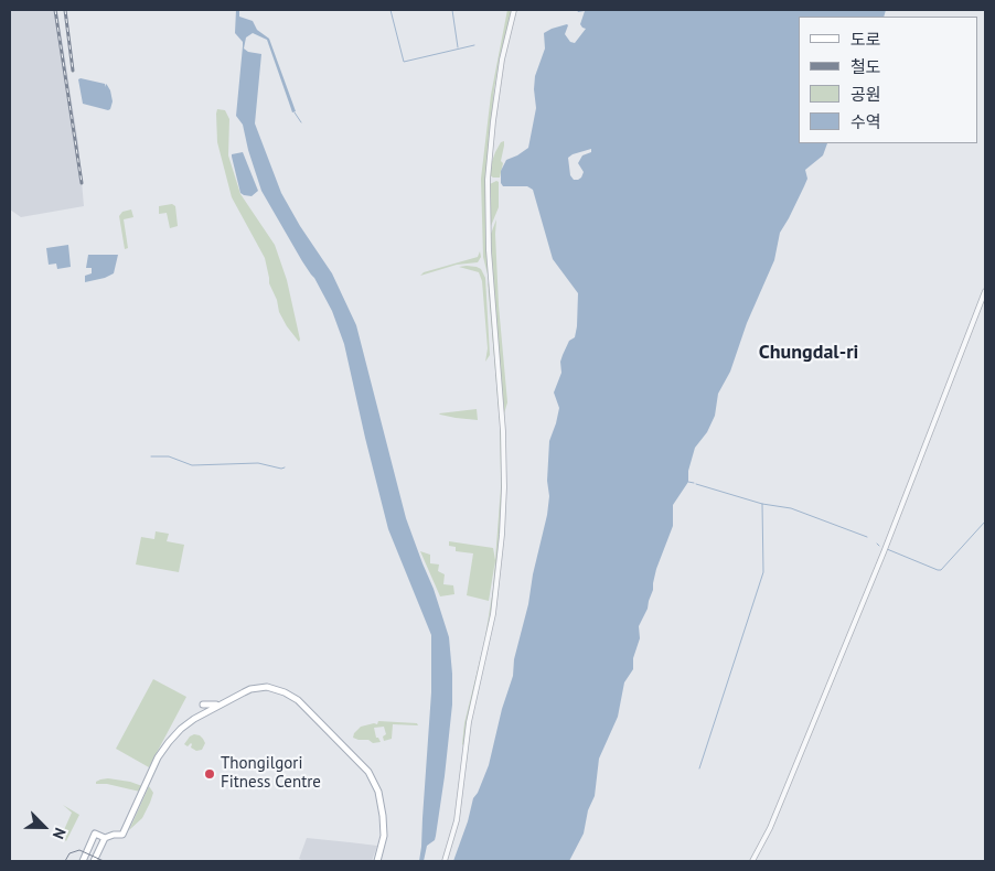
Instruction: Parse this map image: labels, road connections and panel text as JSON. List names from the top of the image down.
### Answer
{
  "districts": ["Chungdal-ri"],
  "places": ["Thongilgori Fitness Centre"],
  "legend": [
    "도로",
    "철도",
    "공원",
    "수역"
  ],
  "north": "bottom right"
}
